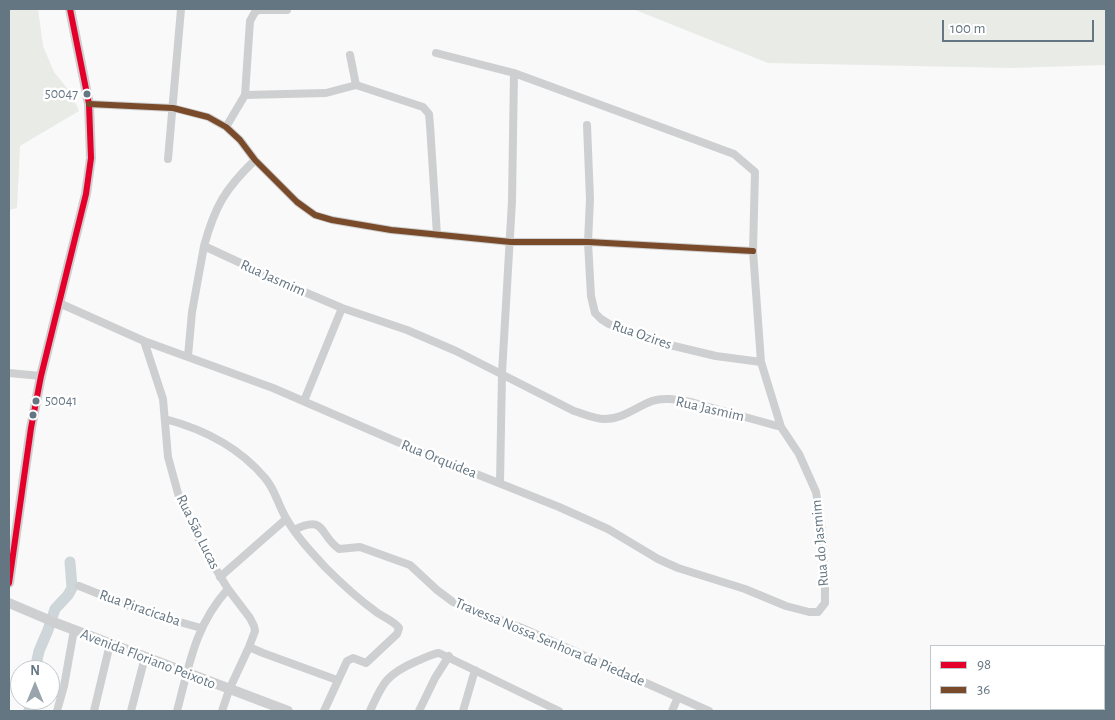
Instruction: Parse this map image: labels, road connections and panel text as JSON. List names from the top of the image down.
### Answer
{
  "streets": {
    "street": [
      "Rua Jasmim",
      "Rua Ozires",
      "Rua Orquidea",
      "Rua São Lucas",
      "Rua do Jasmim",
      "Rua Piracicaba",
      "Travessa Nossa Senhora da Piedade",
      "Avenida Floriano Peixoto"
    ]
  },
  "crossings": [
    ["Rua Jasmim", "Rua do Jasmim"],
    ["Rua Ozires", "Rua do Jasmim"],
    ["Rua Orquidea", "Rua São Lucas"],
    ["Rua Orquidea", "Rua do Jasmim"]
  ],
  "places": ["50047", "50041"],
  "lines": ["transit line 98", "transit line 36"],
  "legend": ["98", "36"],
  "scale_bar": "100 m",
  "north": "top"
}
